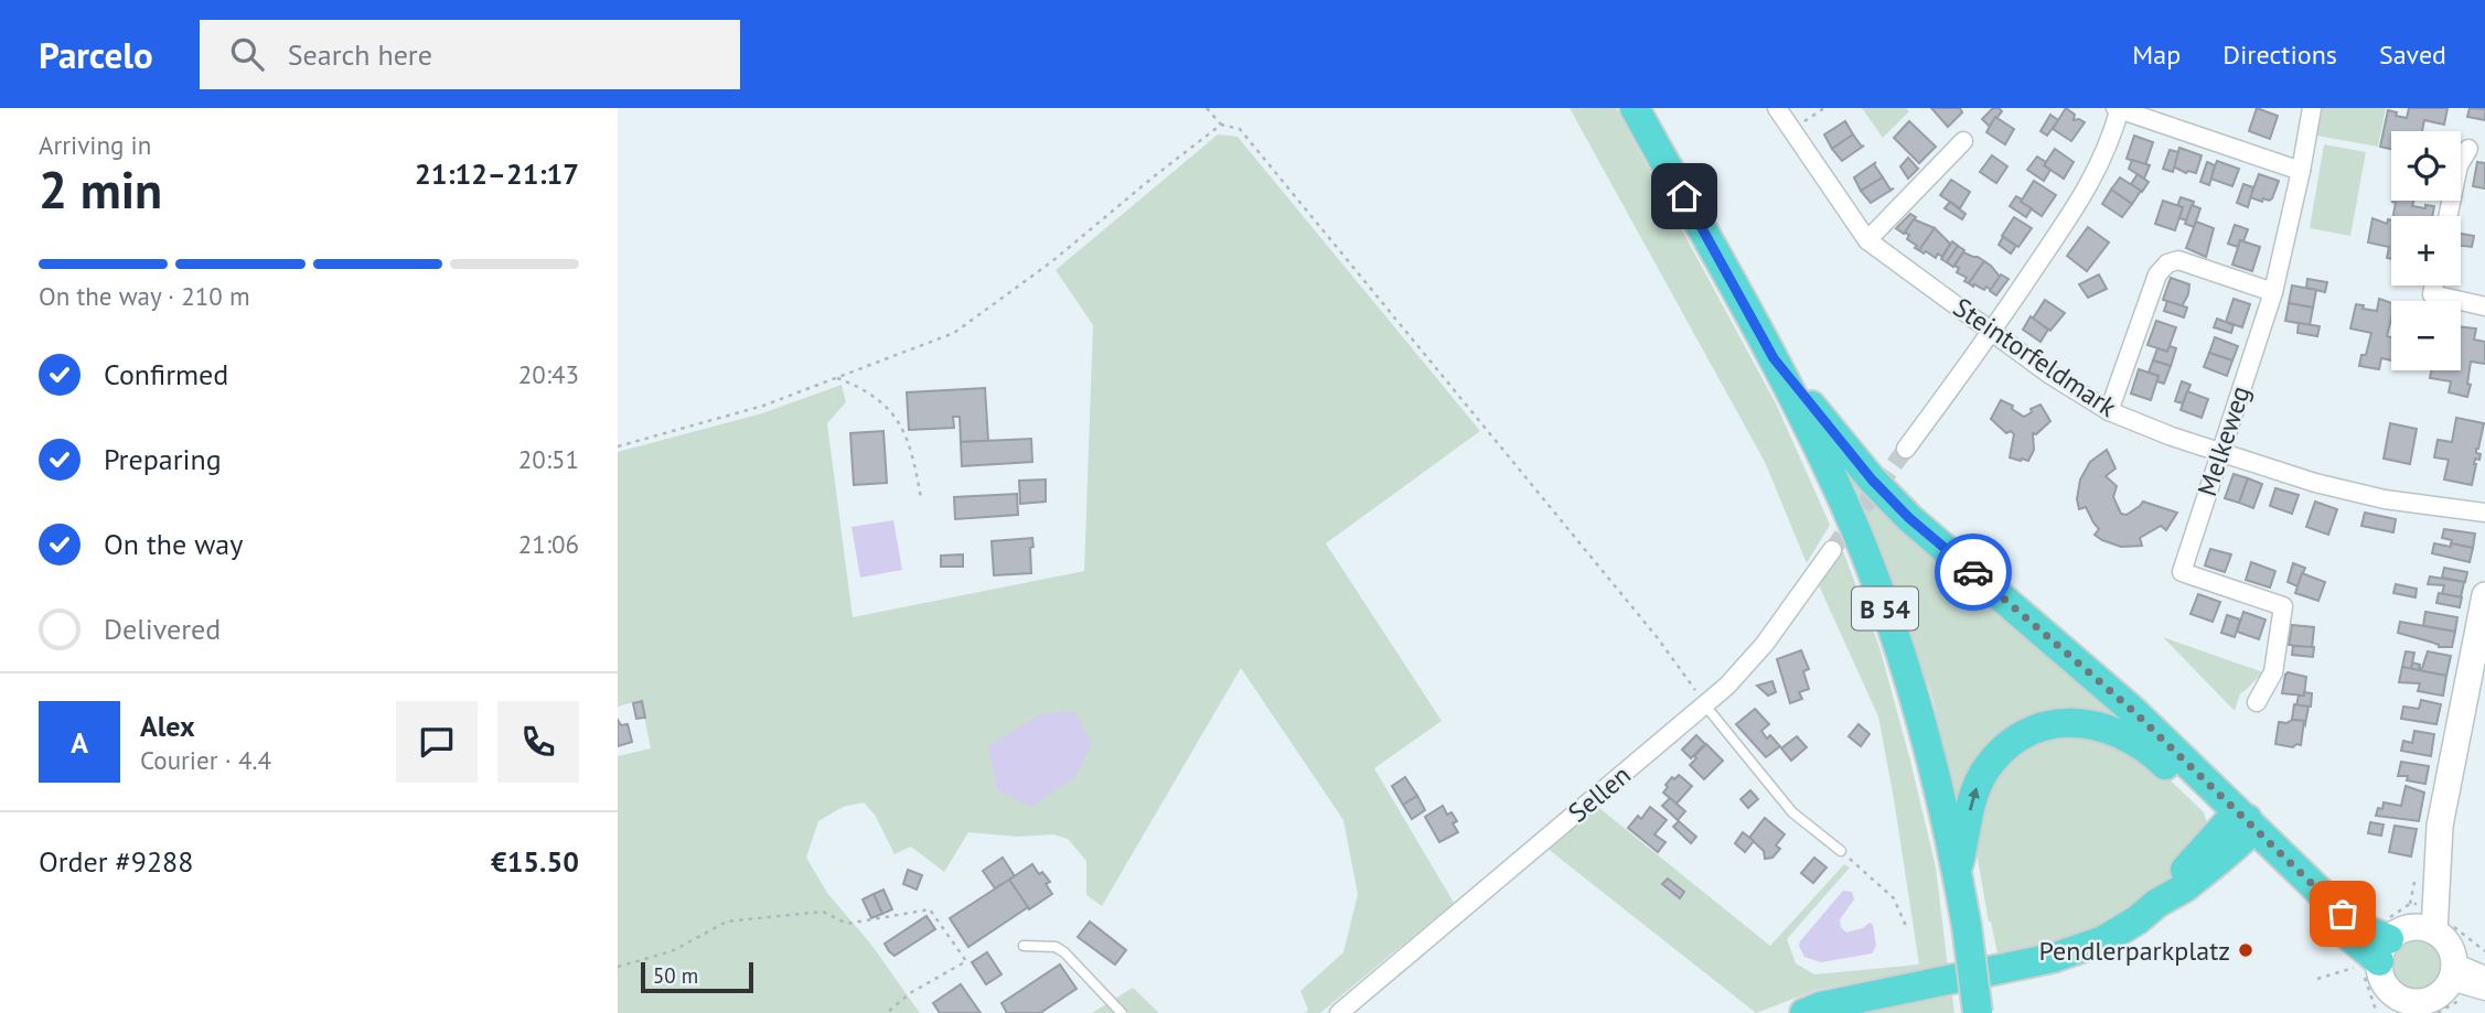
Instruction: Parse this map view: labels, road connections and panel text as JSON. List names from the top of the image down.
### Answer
{
  "streets": {
    "highway": ["B 54"],
    "street": ["Steintorfeldmark", "Melkeweg", "Sellen"]
  },
  "crossings": [
    ["Steintorfeldmark", "Melkeweg"]
  ],
  "places": ["Pendlerparkplatz"],
  "scale_bar": "50 m",
  "page": {
    "header": "Parcelo",
    "search": "Search here",
    "nav": ["Map", "Directions", "Saved"],
    "heading": ["2 min", "Arriving in", "21:12–21:17"],
    "panel": [
      "Alex",
      "Courier · 4.4",
      "Order #9288",
      "€15.50"
    ],
    "map_buttons": ["+", "−"],
    "bar": "On the way · 210 m",
    "list": [
      ["Confirmed", "20:43"],
      ["Preparing", "20:51"],
      ["On the way", "21:06"],
      "Delivered"
    ],
    "round": "A",
    "scale": "50 m"
  }
}
